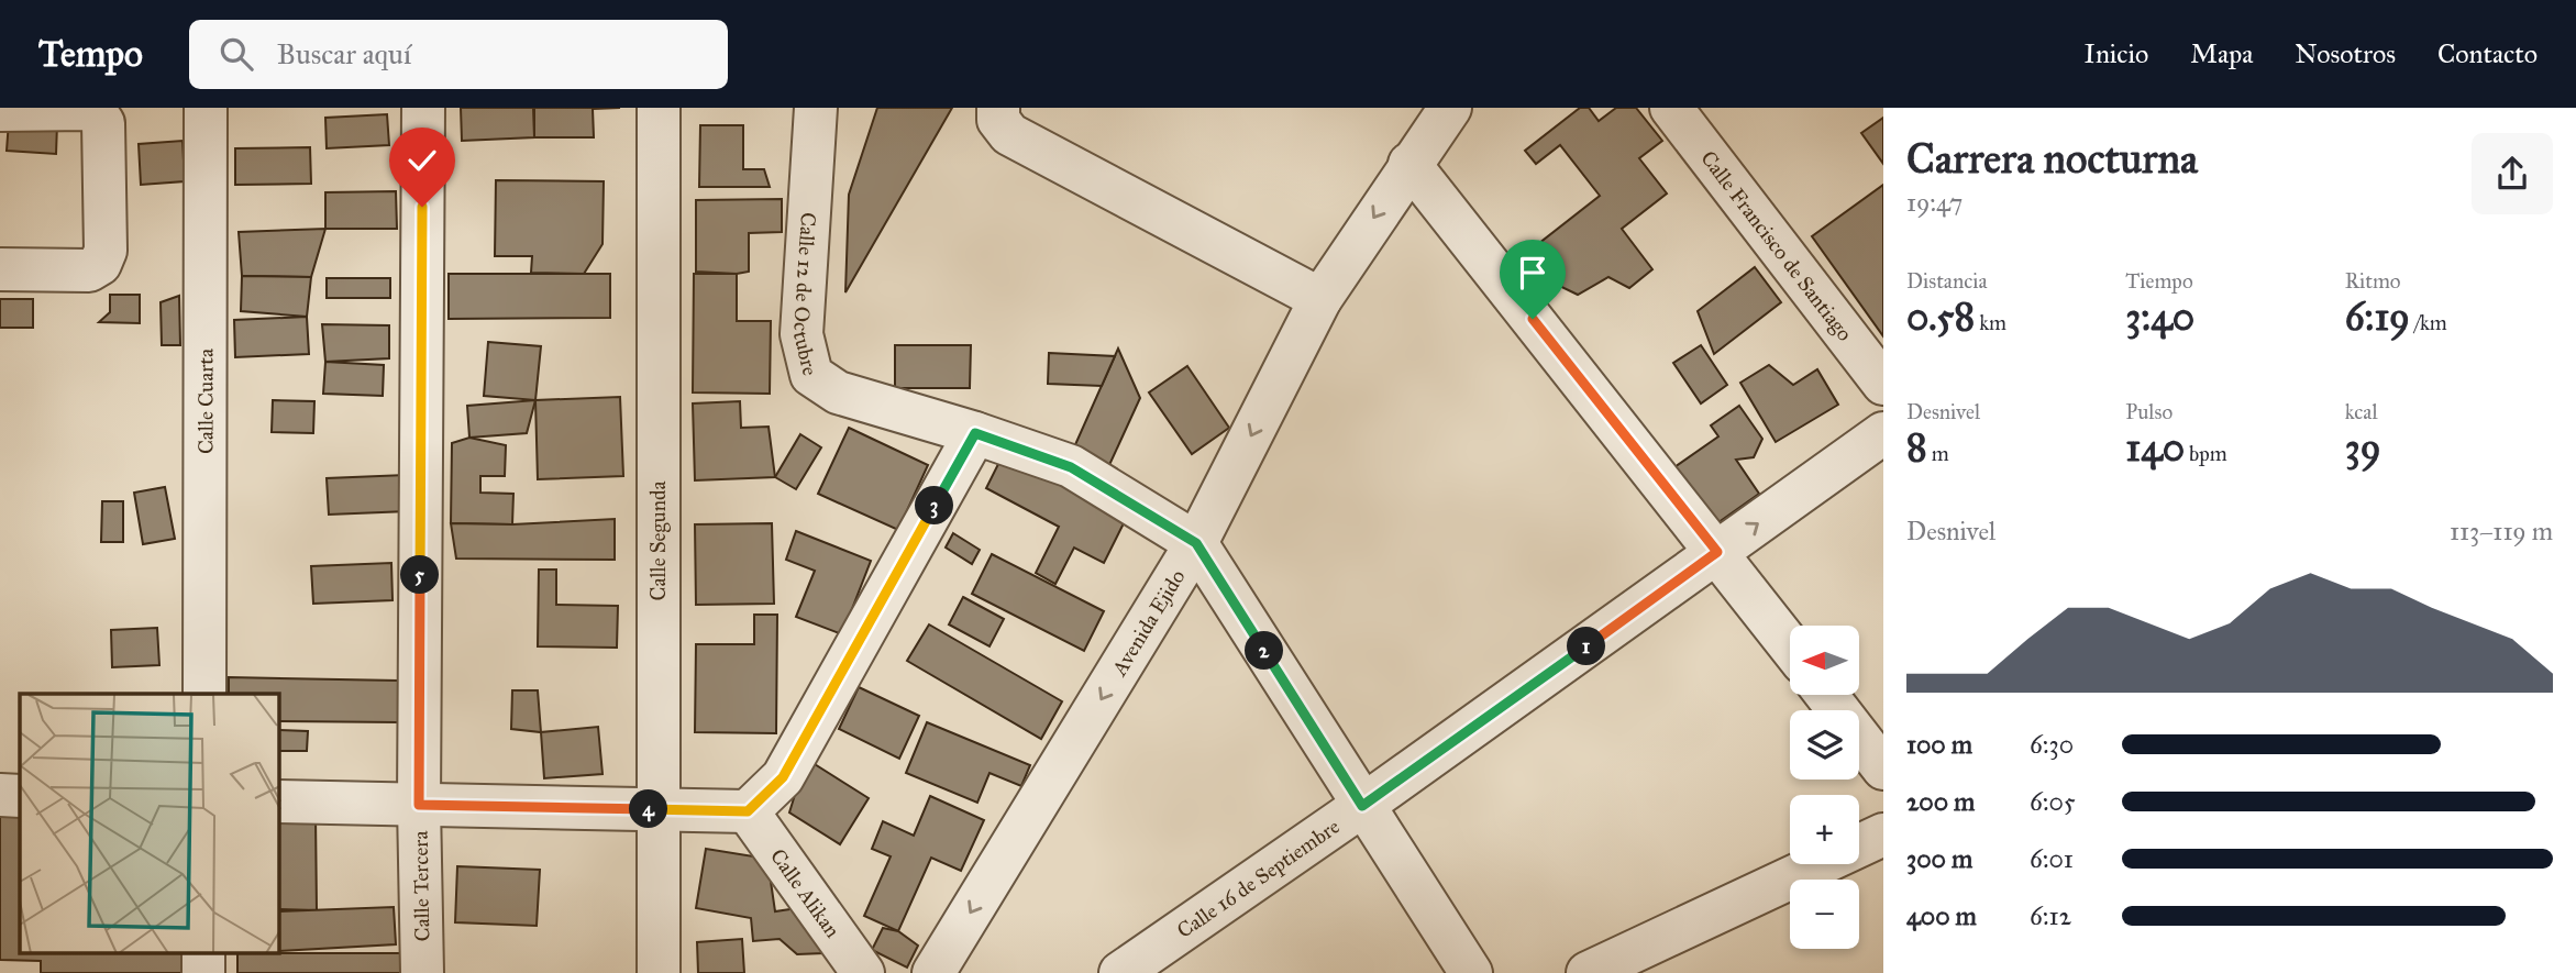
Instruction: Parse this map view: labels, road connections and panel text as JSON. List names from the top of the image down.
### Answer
{
  "streets": {
    "street": [
      "Calle Francisco de Santiago",
      "Calle 12 de Octubre",
      "Calle Cuarta",
      "Calle Segunda",
      "Avenida Ejido",
      "Calle 16 de Septiembre",
      "Calle Tercera",
      "Calle Alikan"
    ]
  },
  "crossings": [
    ["Calle 12 de Octubre", "Avenida Ejido"],
    ["Calle 12 de Octubre", "Calle 16 de Septiembre"]
  ],
  "north": "left",
  "page": {
    "header": "Tempo",
    "search": "Buscar aquí",
    "nav": [
      "Inicio",
      "Mapa",
      "Nosotros",
      "Contacto"
    ],
    "heading": ["Carrera nocturna", "19:47"],
    "stats": [
      ["Distancia", "0.58 km"],
      ["Tiempo", "3:40"],
      ["Ritmo", "6:19 /km"],
      ["Desnivel", "8 m"],
      ["Pulso", "140 bpm"],
      ["kcal", "39"]
    ],
    "pins": [
      "3",
      "5",
      "1",
      "2",
      "4"
    ],
    "chart": ["Desnivel", "113–119 m"],
    "map_buttons": ["+", "−"],
    "list": [
      {
        "name": "100 m",
        "note": "6:30"
      },
      {
        "name": "200 m",
        "note": "6:05"
      },
      {
        "name": "300 m",
        "note": "6:01"
      },
      {
        "name": "400 m",
        "note": "6:12"
      }
    ]
  }
}
